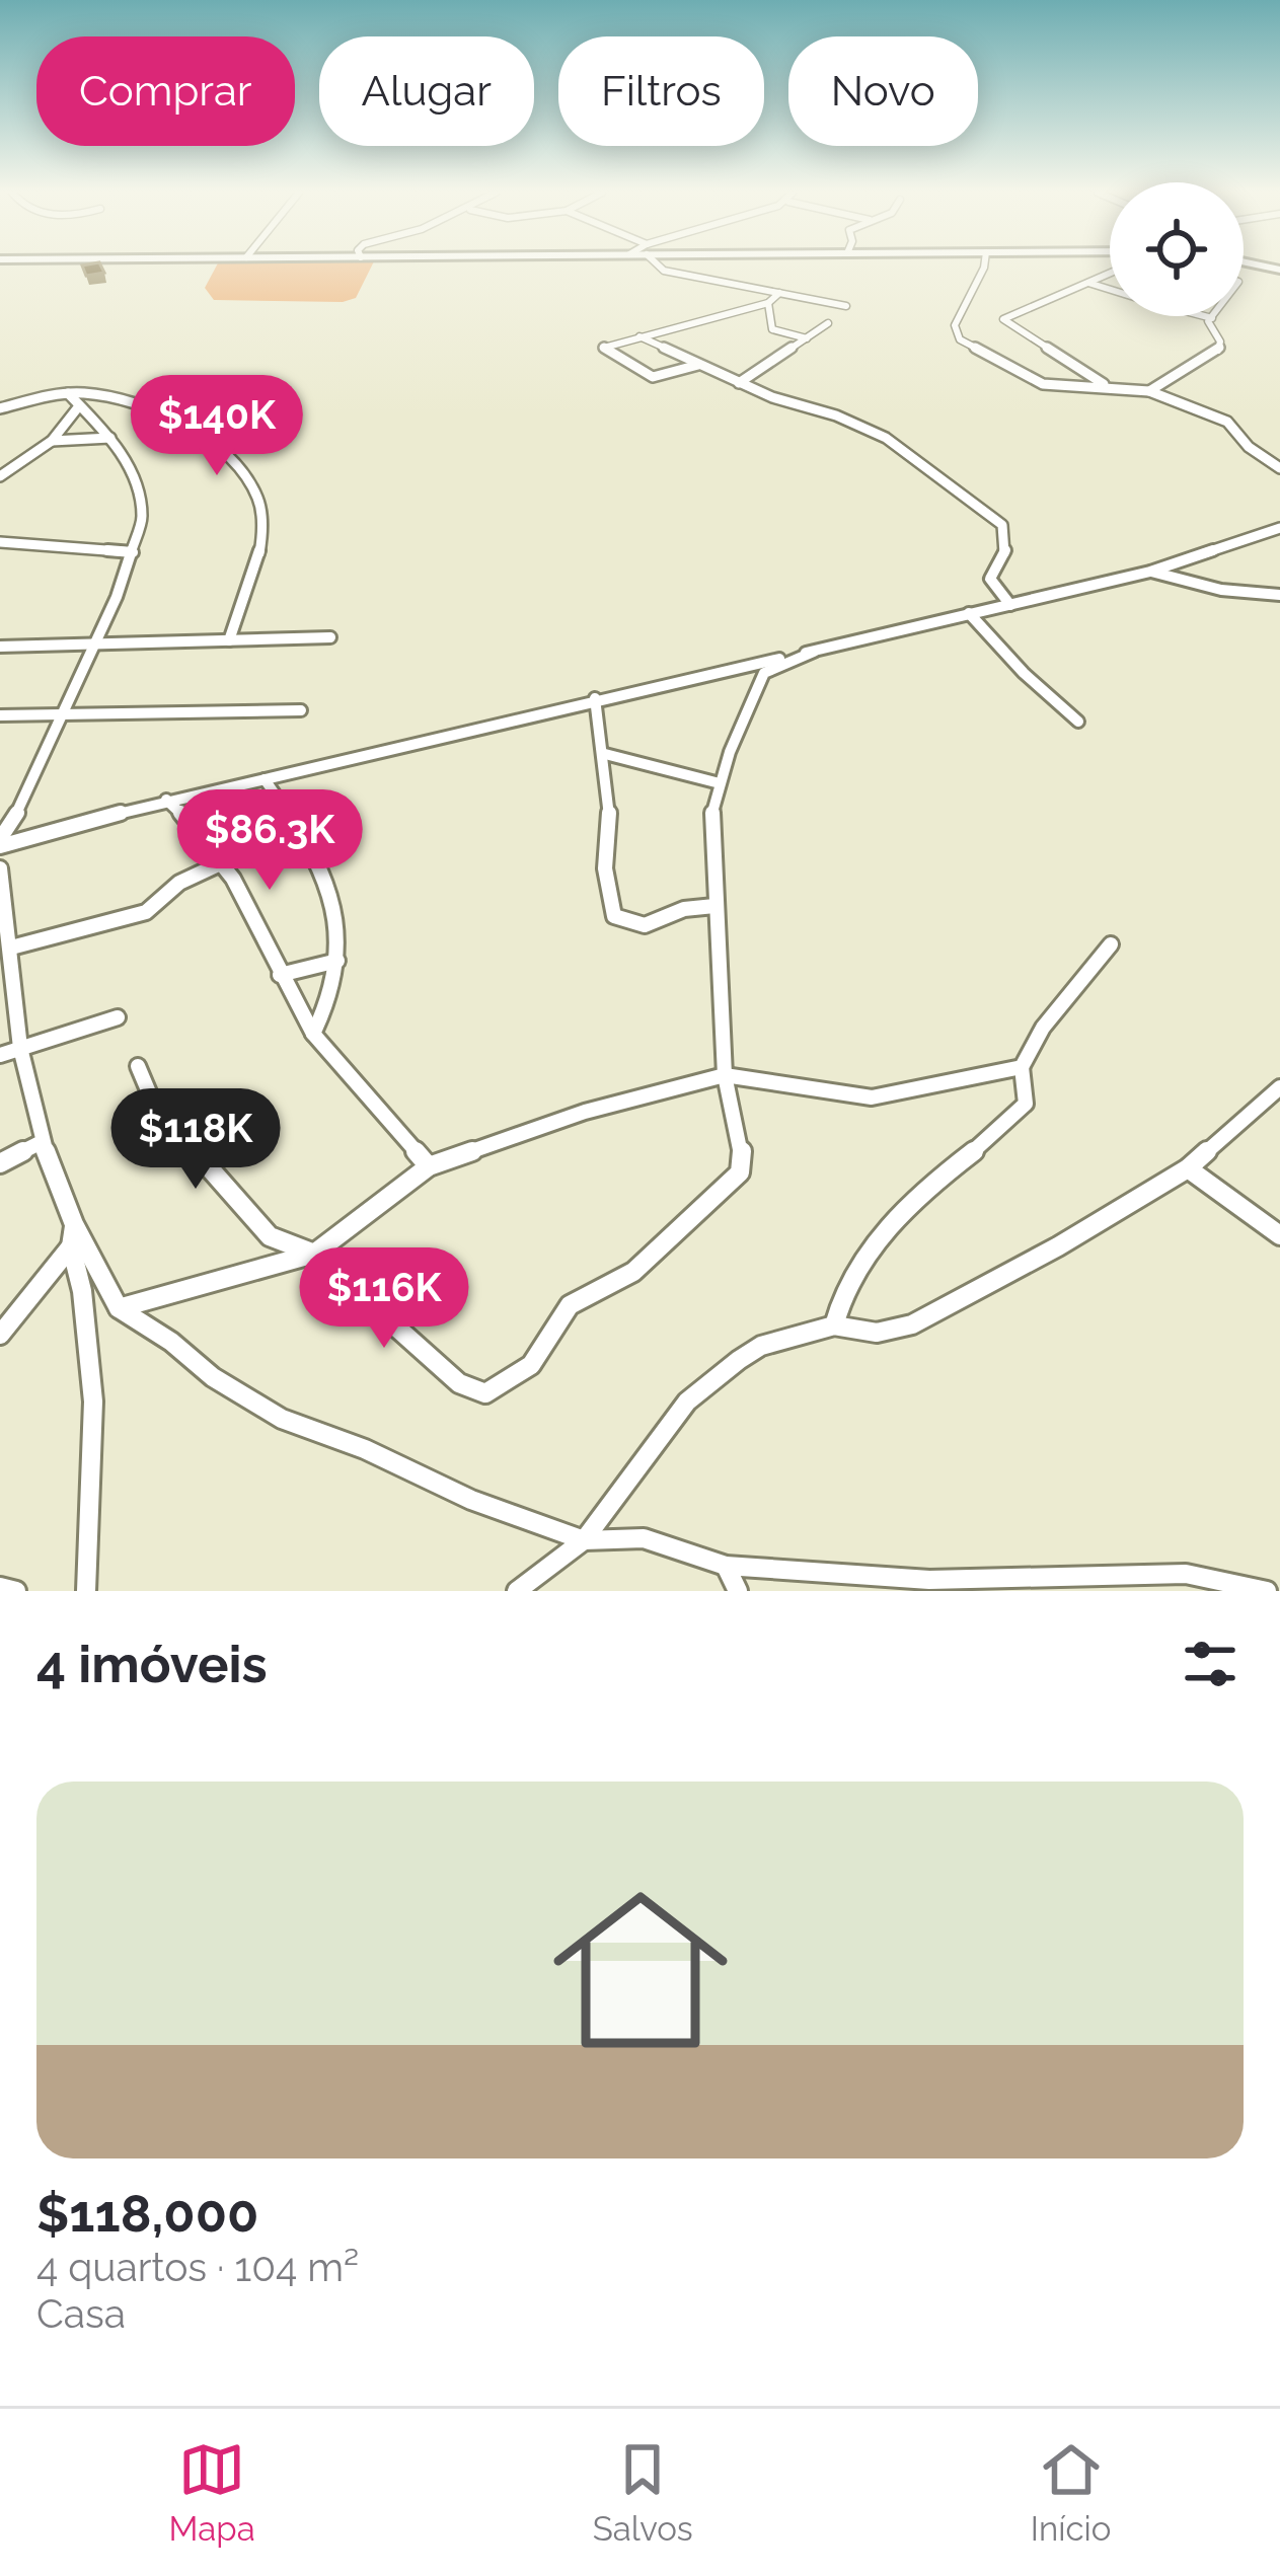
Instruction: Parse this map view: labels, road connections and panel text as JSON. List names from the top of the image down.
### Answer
{
  "page": {
    "chip": [
      "Comprar",
      "Alugar",
      "Filtros",
      "Novo"
    ],
    "price": [
      "$140K",
      "$86.3K",
      "$118K",
      "$116K"
    ],
    "heading": "4 imóveis",
    "list": [
      {
        "name": "$118,000",
        "note": "4 quartos · 104 m² · Casa"
      }
    ],
    "tabs": ["Mapa", "Salvos", "Início"]
  }
}
